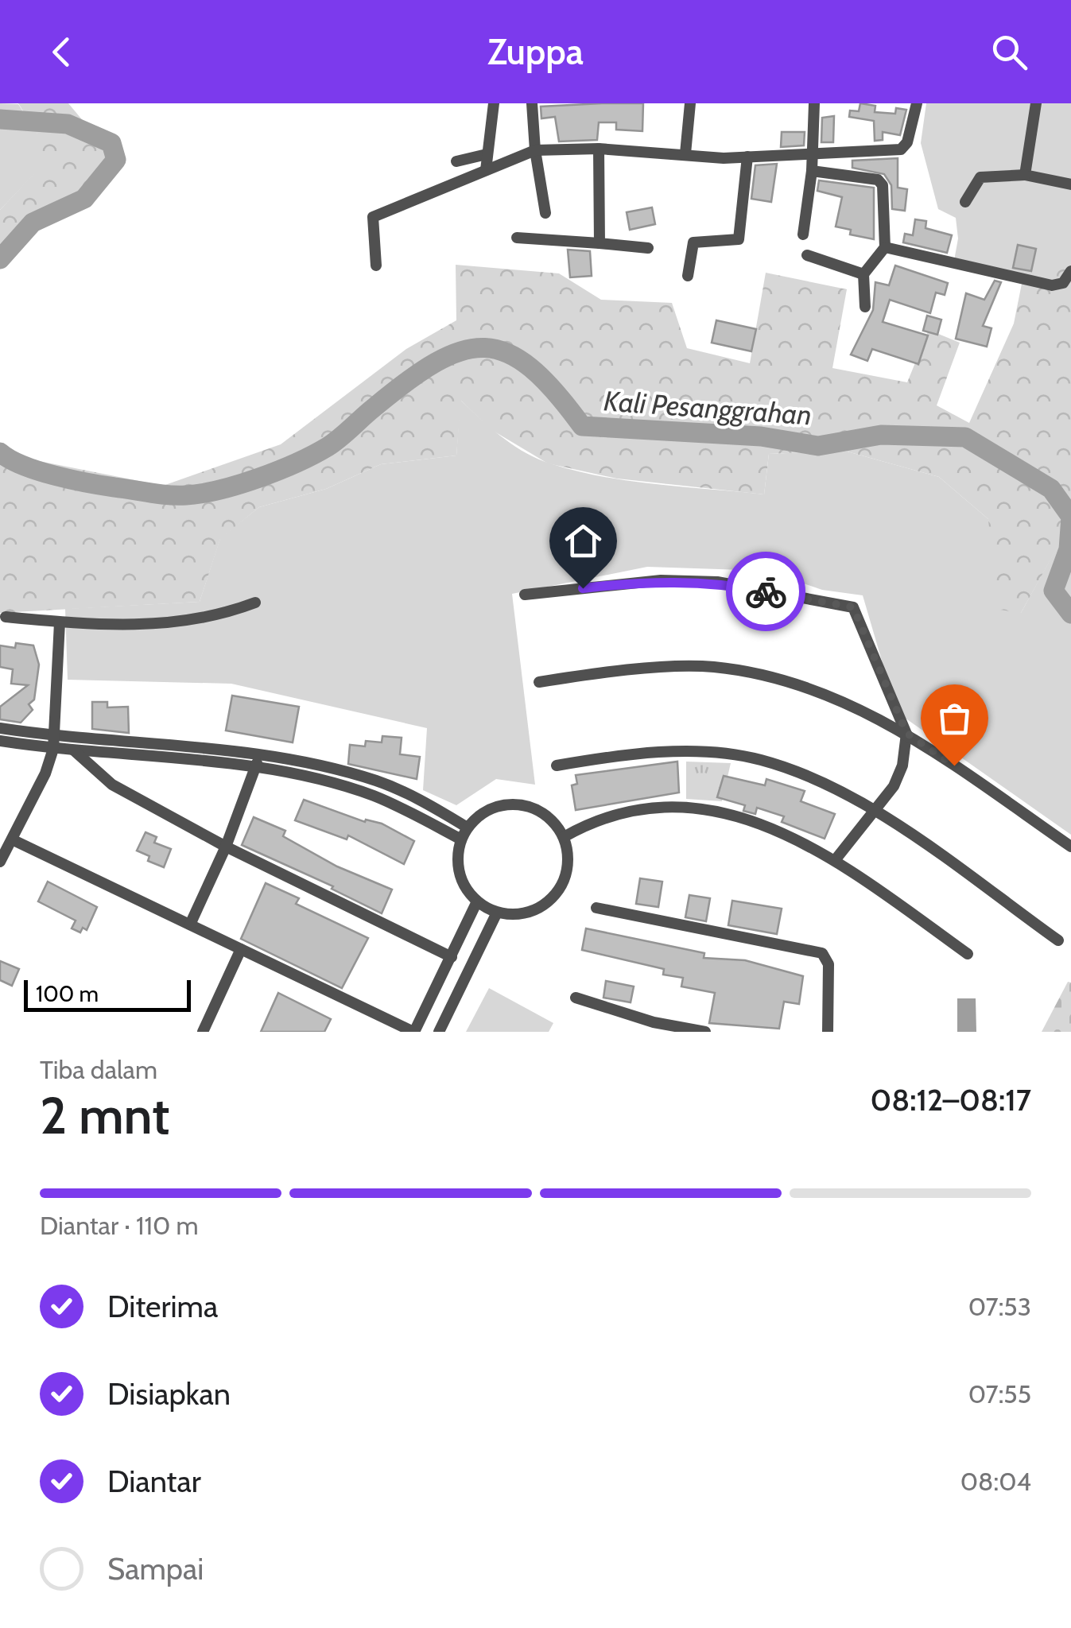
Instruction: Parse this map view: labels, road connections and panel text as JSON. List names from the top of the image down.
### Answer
{
  "water": ["Kali Pesanggrahan"],
  "scale_bar": "100 m",
  "page": {
    "header": "Zuppa",
    "scale": "100 m",
    "heading": ["2 mnt", "Tiba dalam", "08:12–08:17"],
    "bar": "Diantar · 110 m",
    "list": [
      ["Diterima", "07:53"],
      ["Disiapkan", "07:55"],
      ["Diantar", "08:04"],
      "Sampai"
    ]
  }
}
